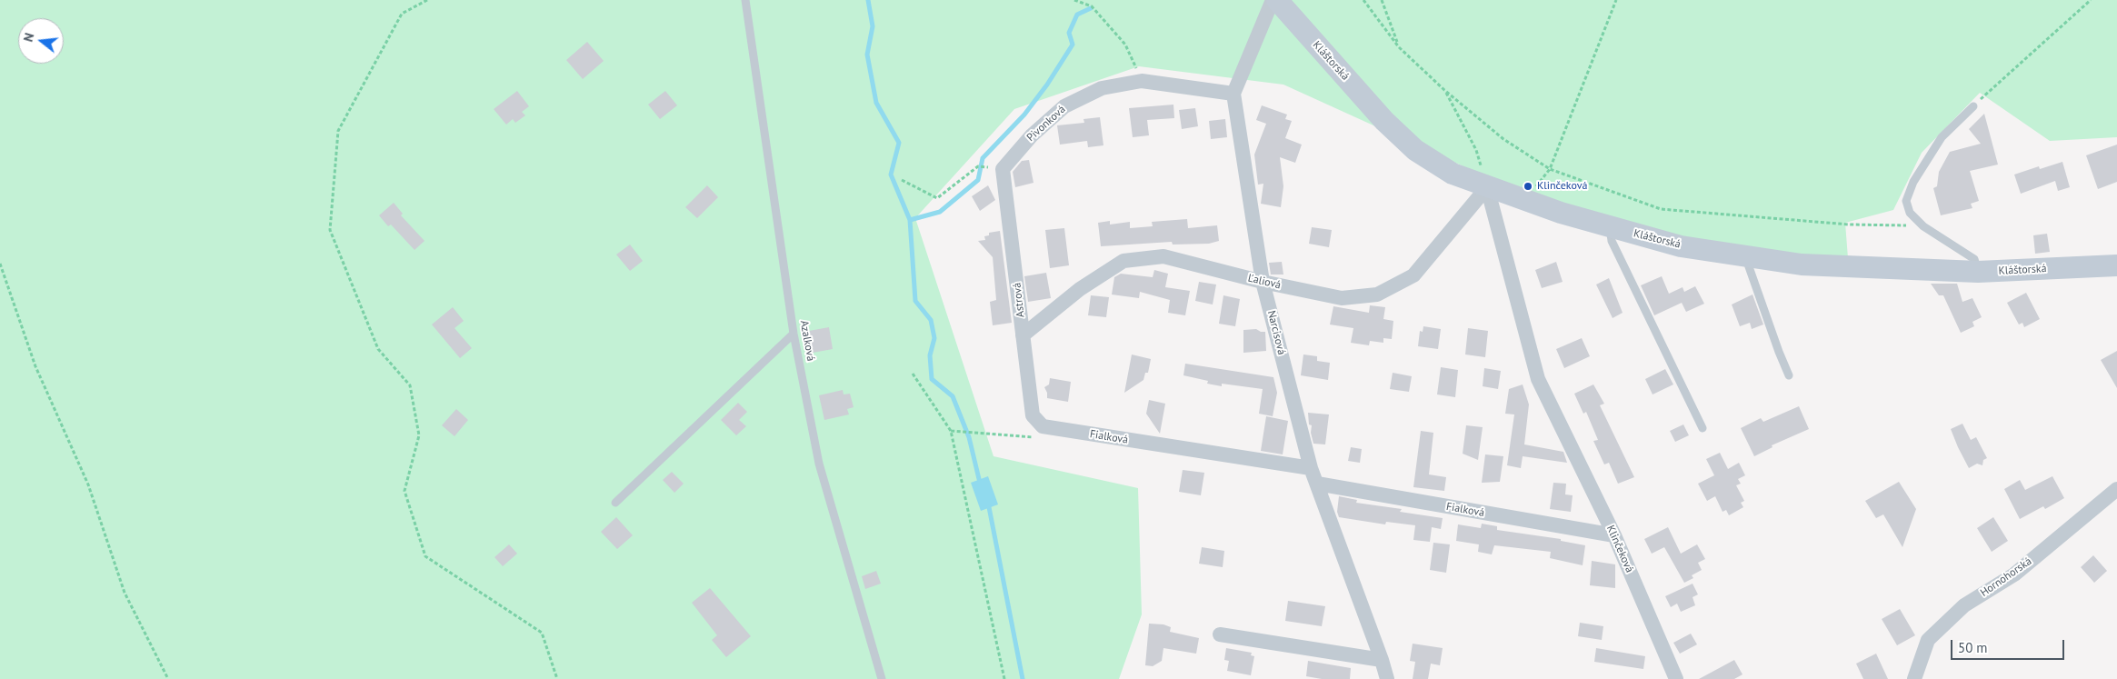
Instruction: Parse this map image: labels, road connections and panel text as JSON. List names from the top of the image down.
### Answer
{
  "streets": {
    "street": [
      "Kláštorská",
      "Pivonková",
      "Ľaliová",
      "Astrová",
      "Narcisová",
      "Fialková",
      "Klinčeková",
      "Hornohorská"
    ],
    "lane": ["Azalková"]
  },
  "crossings": [
    ["Kláštorská", "Ľaliová"],
    ["Kláštorská", "Klinčeková"],
    ["Pivonková", "Astrová"],
    ["Pivonková", "Narcisová"],
    ["Ľaliová", "Astrová"],
    ["Ľaliová", "Narcisová"],
    ["Ľaliová", "Klinčeková"],
    ["Astrová", "Fialková"],
    ["Narcisová", "Fialková"],
    ["Fialková", "Klinčeková"]
  ],
  "places": ["Klinčeková"],
  "scale_bar": "50 m",
  "north": "left"
}
